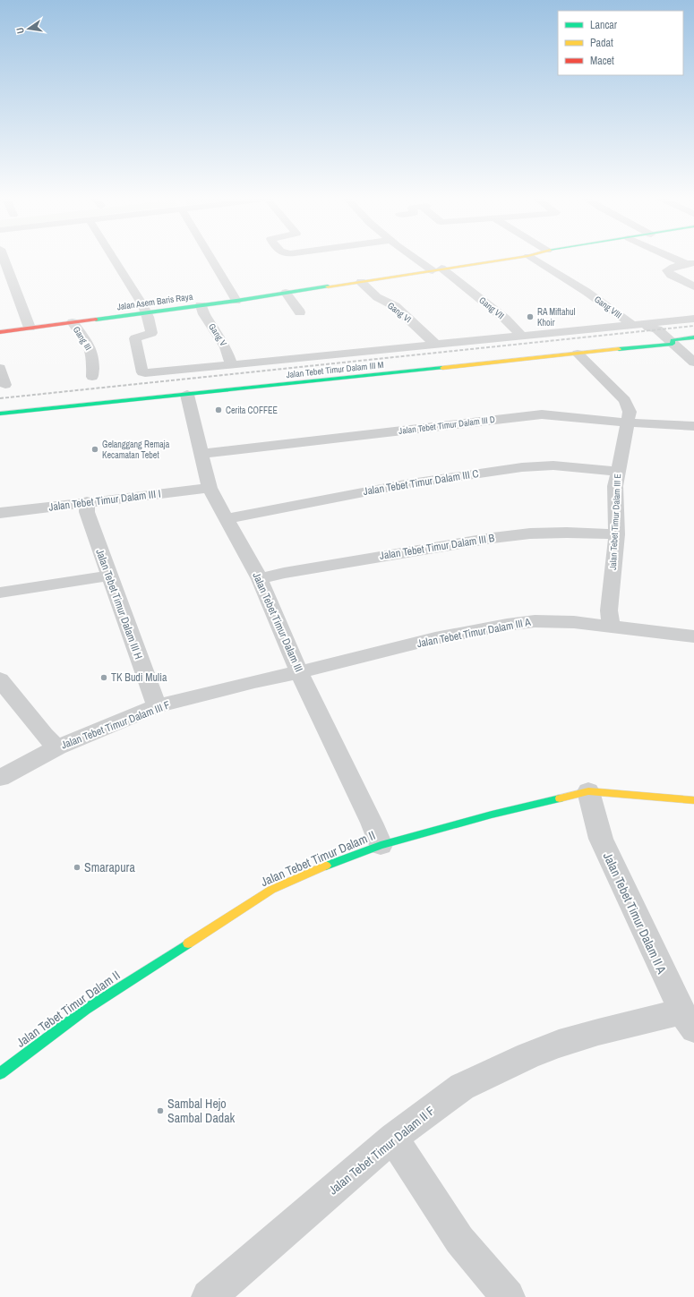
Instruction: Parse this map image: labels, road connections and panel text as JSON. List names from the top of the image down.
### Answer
{
  "streets": {
    "street": [
      "Jalan Asem Baris Raya",
      "Gang VIII",
      "Gang VII",
      "Gang VI",
      "Gang V",
      "Gang III",
      "Jalan Tebet Timur Dalam III M",
      "Jalan Tebet Timur Dalam III D",
      "Jalan Tebet Timur Dalam III C",
      "Jalan Tebet Timur Dalam III I",
      "Jalan Tebet Timur Dalam III E",
      "Jalan Tebet Timur Dalam III B",
      "Jalan Tebet Timur Dalam III H",
      "Jalan Tebet Timur Dalam III",
      "Jalan Tebet Timur Dalam III A",
      "Jalan Tebet Timur Dalam III F",
      "Jalan Tebet Timur Dalam II",
      "Jalan Tebet Timur Dalam II A",
      "Jalan Tebet Timur Dalam II F"
    ]
  },
  "crossings": [
    ["Jalan Asem Baris Raya", "Gang VII"],
    ["Jalan Asem Baris Raya", "Gang VI"],
    ["Jalan Asem Baris Raya", "Gang V"],
    ["Jalan Asem Baris Raya", "Gang III"],
    ["Gang VIII", "Jalan Tebet Timur Dalam III M"],
    ["Jalan Tebet Timur Dalam III M", "Jalan Tebet Timur Dalam III E"],
    ["Jalan Tebet Timur Dalam III M", "Jalan Tebet Timur Dalam III"],
    ["Jalan Tebet Timur Dalam III D", "Jalan Tebet Timur Dalam III E"],
    ["Jalan Tebet Timur Dalam III D", "Jalan Tebet Timur Dalam III"],
    ["Jalan Tebet Timur Dalam III C", "Jalan Tebet Timur Dalam III E"],
    ["Jalan Tebet Timur Dalam III C", "Jalan Tebet Timur Dalam III"],
    ["Jalan Tebet Timur Dalam III I", "Jalan Tebet Timur Dalam III H"],
    ["Jalan Tebet Timur Dalam III I", "Jalan Tebet Timur Dalam III"],
    ["Jalan Tebet Timur Dalam III E", "Jalan Tebet Timur Dalam III B"],
    ["Jalan Tebet Timur Dalam III E", "Jalan Tebet Timur Dalam III A"],
    ["Jalan Tebet Timur Dalam III B", "Jalan Tebet Timur Dalam III"],
    ["Jalan Tebet Timur Dalam III H", "Jalan Tebet Timur Dalam III F"],
    ["Jalan Tebet Timur Dalam III", "Jalan Tebet Timur Dalam III A"],
    ["Jalan Tebet Timur Dalam III", "Jalan Tebet Timur Dalam III F"],
    ["Jalan Tebet Timur Dalam III", "Jalan Tebet Timur Dalam II"],
    ["Jalan Tebet Timur Dalam III A", "Jalan Tebet Timur Dalam III F"],
    ["Jalan Tebet Timur Dalam II", "Jalan Tebet Timur Dalam II A"],
    ["Jalan Tebet Timur Dalam II A", "Jalan Tebet Timur Dalam II F"]
  ],
  "places": [
    "RA Miftahul Khoir",
    "Cerita COFFEE",
    "Gelanggang Remaja Kecamatan Tebet",
    "TK Budi Mulia",
    "Smarapura",
    "Sambal Hejo Sambal Dadak"
  ],
  "legend": ["Lancar", "Padat", "Macet"],
  "north": "left"
}
